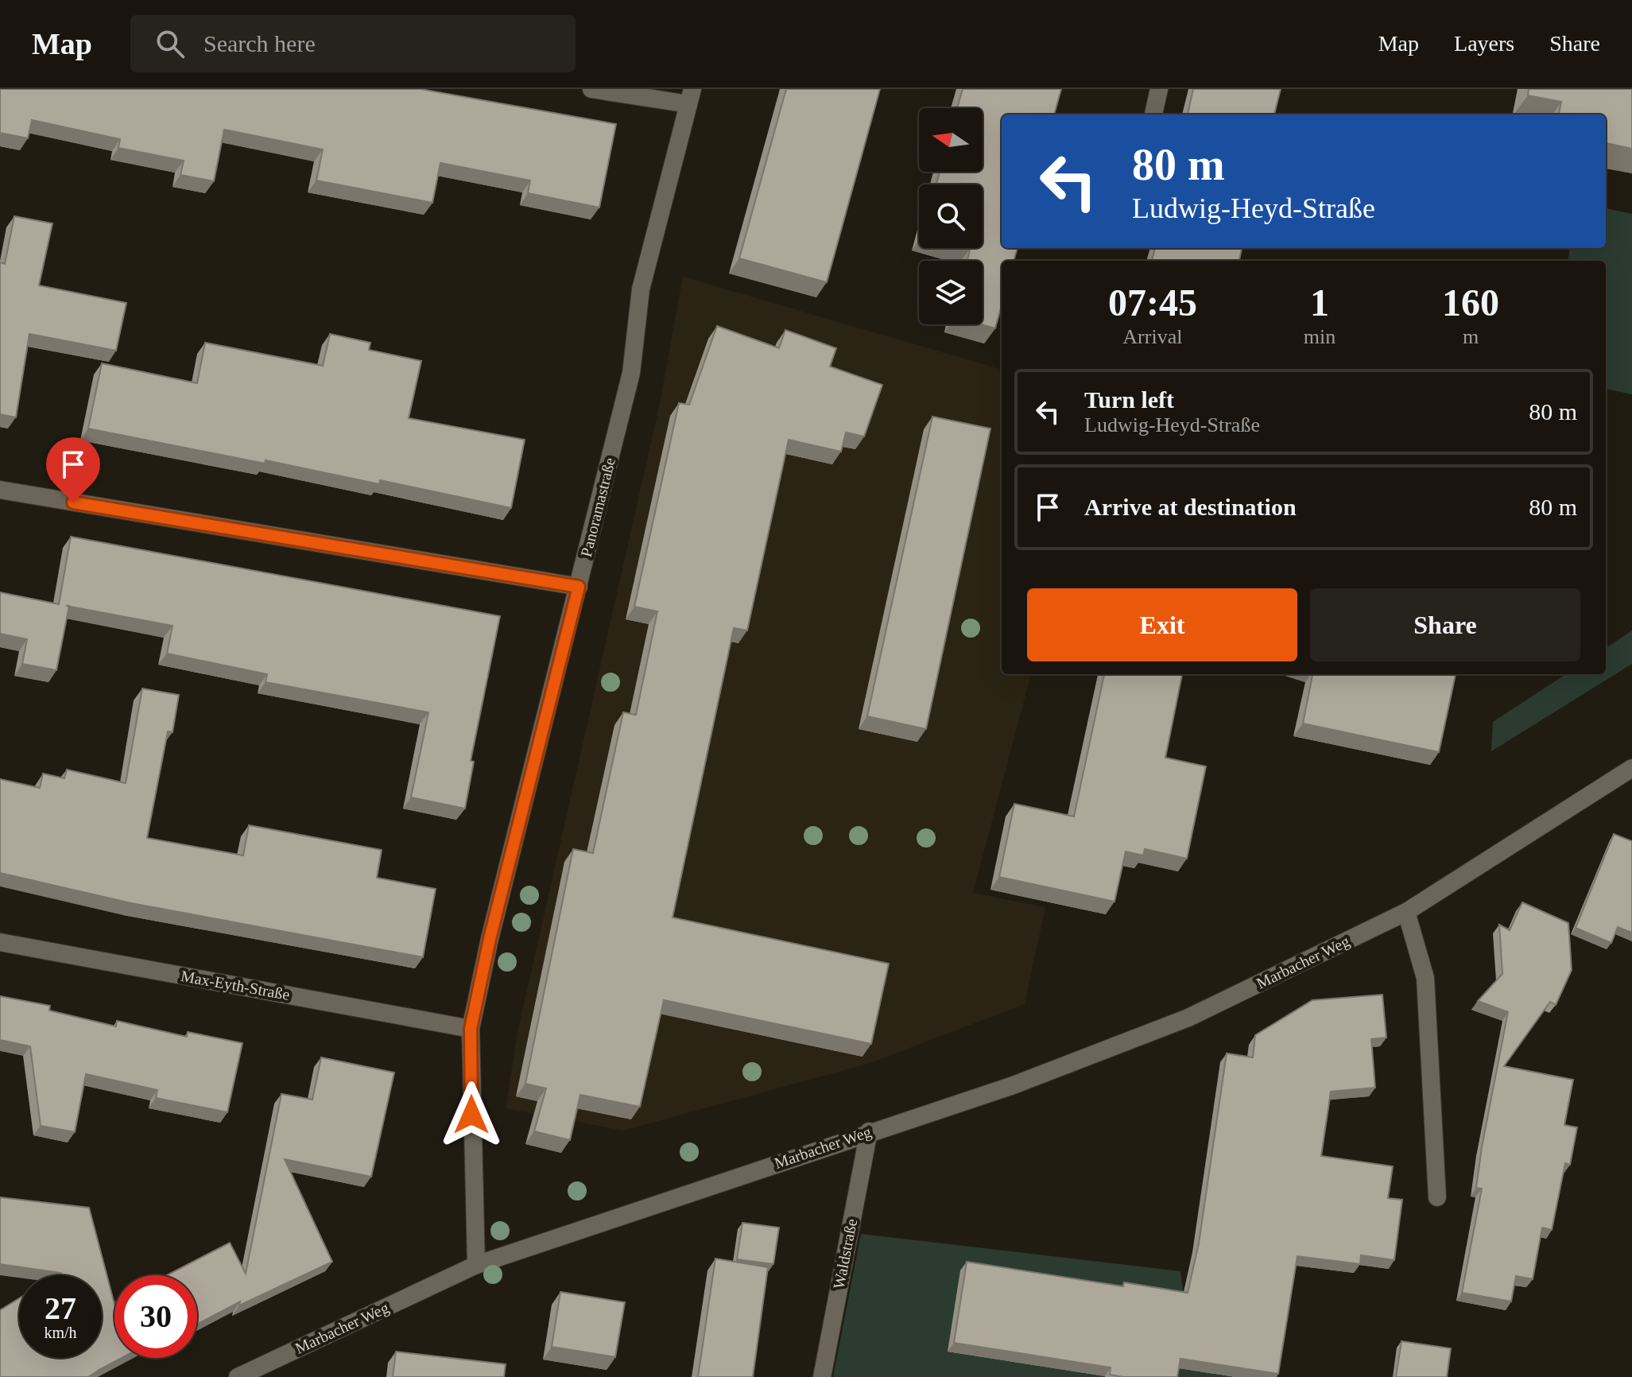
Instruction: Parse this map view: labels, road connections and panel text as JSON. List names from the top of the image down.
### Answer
{
  "streets": {
    "street": [
      "Panoramastraße",
      "Marbacher Weg",
      "Max-Eyth-Straße",
      "Waldstraße"
    ]
  },
  "crossings": [
    ["Panoramastraße", "Marbacher Weg"],
    ["Panoramastraße", "Max-Eyth-Straße"],
    ["Marbacher Weg", "Waldstraße"]
  ],
  "north": "left",
  "page": {
    "header": "Map",
    "search": "Search here",
    "nav": ["Map", "Layers", "Share"],
    "turn": ["80 m", "Ludwig-Heyd-Straße"],
    "eta": [
      "07:45",
      "Arrival",
      "1",
      "min",
      "160",
      "m"
    ],
    "list": [
      {
        "name": "Turn left",
        "note": "Ludwig-Heyd-Straße",
        "value": "80 m"
      },
      {
        "name": "Arrive at destination",
        "value": "80 m"
      }
    ],
    "buttons": ["Exit", "Share"],
    "speed": "27 km/h",
    "limit": "30"
  }
}
